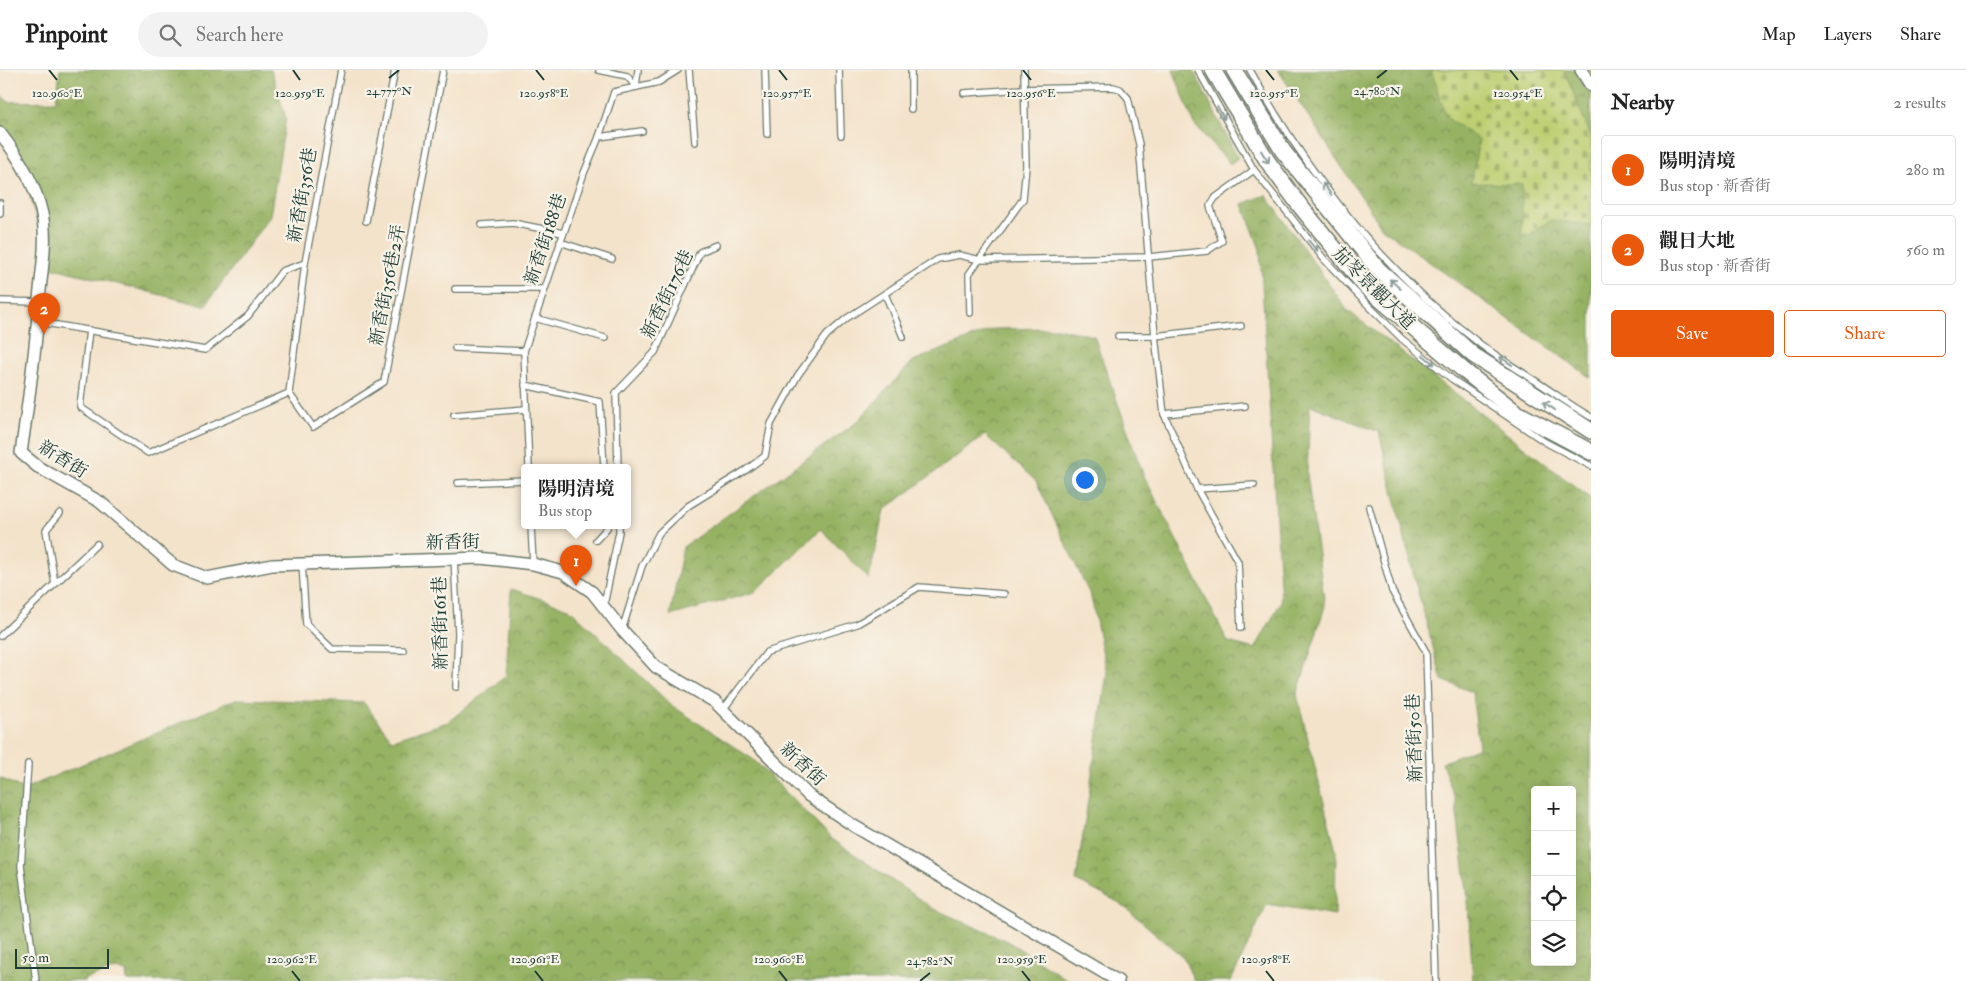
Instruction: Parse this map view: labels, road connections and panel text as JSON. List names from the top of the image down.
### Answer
{
  "streets": {
    "street": ["新香街"],
    "lane": [
      "新香街356巷",
      "新香街188巷",
      "新香街356巷2弄",
      "茄苳景觀大道",
      "新香街176巷",
      "新香街161巷",
      "新香街50巷"
    ]
  },
  "crossings": [
    ["新香街356巷", "新香街"],
    ["新香街", "新香街161巷"]
  ],
  "scale_bar": "50 m",
  "page": {
    "header": "Pinpoint",
    "search": "Search here",
    "nav": ["Map", "Layers", "Share"],
    "heading": ["Nearby", "2 results"],
    "list": [
      {
        "mark": "1",
        "name": "陽明清境",
        "note": "Bus stop · 新香街",
        "value": "280 m"
      },
      {
        "mark": "2",
        "name": "觀日大地",
        "note": "Bus stop · 新香街",
        "value": "560 m"
      }
    ],
    "pins": ["2", "1"],
    "buttons": ["Save", "Share"],
    "popup": ["陽明清境", "Bus stop"],
    "map_buttons": ["+", "−"],
    "scale": "50 m"
  },
  "coordinates": [
    "24.777°N",
    "24.780°N",
    "120.960°E",
    "120.959°E",
    "120.958°E",
    "120.957°E",
    "120.956°E",
    "120.955°E",
    "120.954°E",
    "120.962°E",
    "120.961°E",
    "24.782°N"
  ]
}
